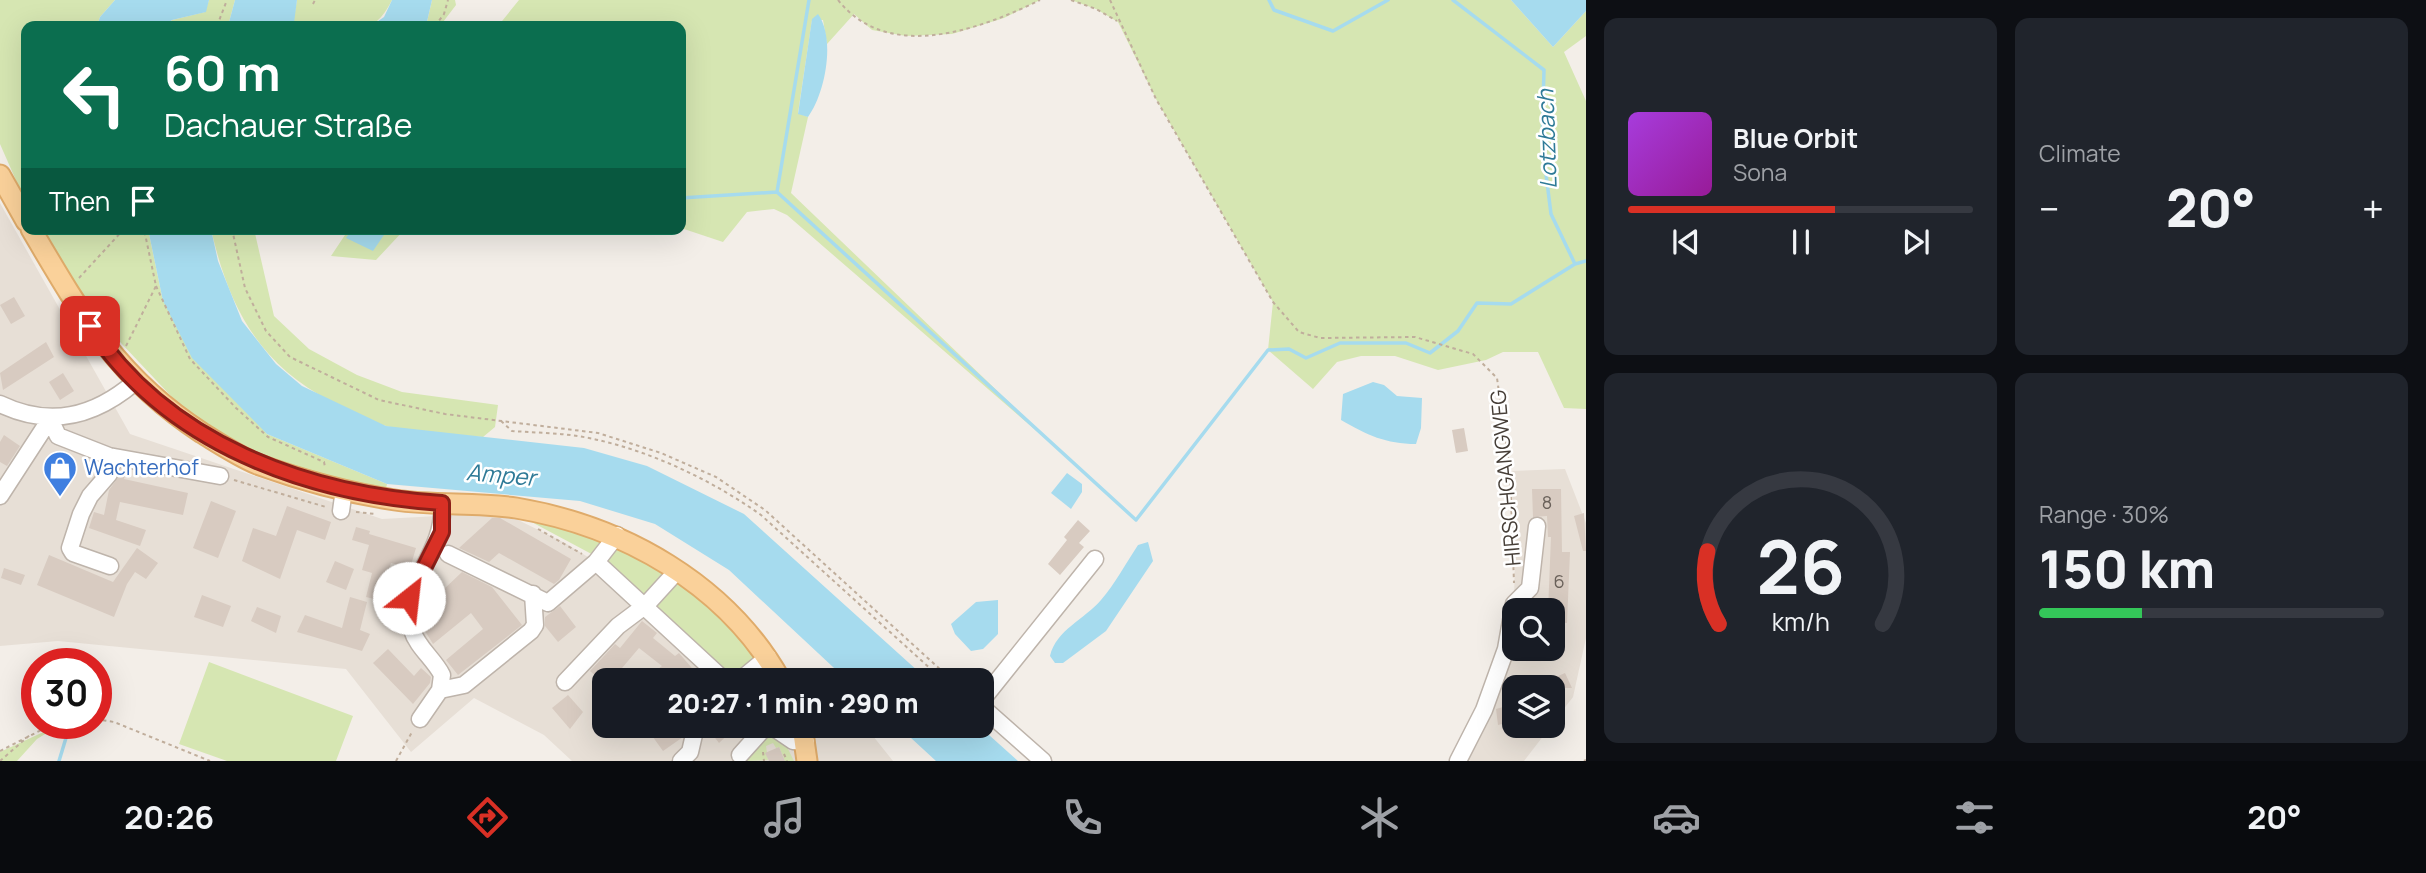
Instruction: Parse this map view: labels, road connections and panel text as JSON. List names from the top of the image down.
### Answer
{
  "streets": {
    "path": ["HIRSCHGANGWEG"]
  },
  "water": ["Lotzbach", "Amper"],
  "places": {
    "shop": ["Wachterhof"]
  },
  "house_numbers": ["8", "6"],
  "page": {
    "tile": [
      "Climate",
      ["Range · 30%", "150 km"]
    ],
    "turn": ["60 m", "Dachauer Straße"],
    "song": ["Blue Orbit", "Sona"],
    "then": "Then",
    "heat": ["−", "20°", "+"],
    "limit": "30",
    "trip": "20:27 · 1 min · 290 m",
    "tabs": ["20:26", "20°"],
    "gauge": ["26", "km/h"]
  }
}
